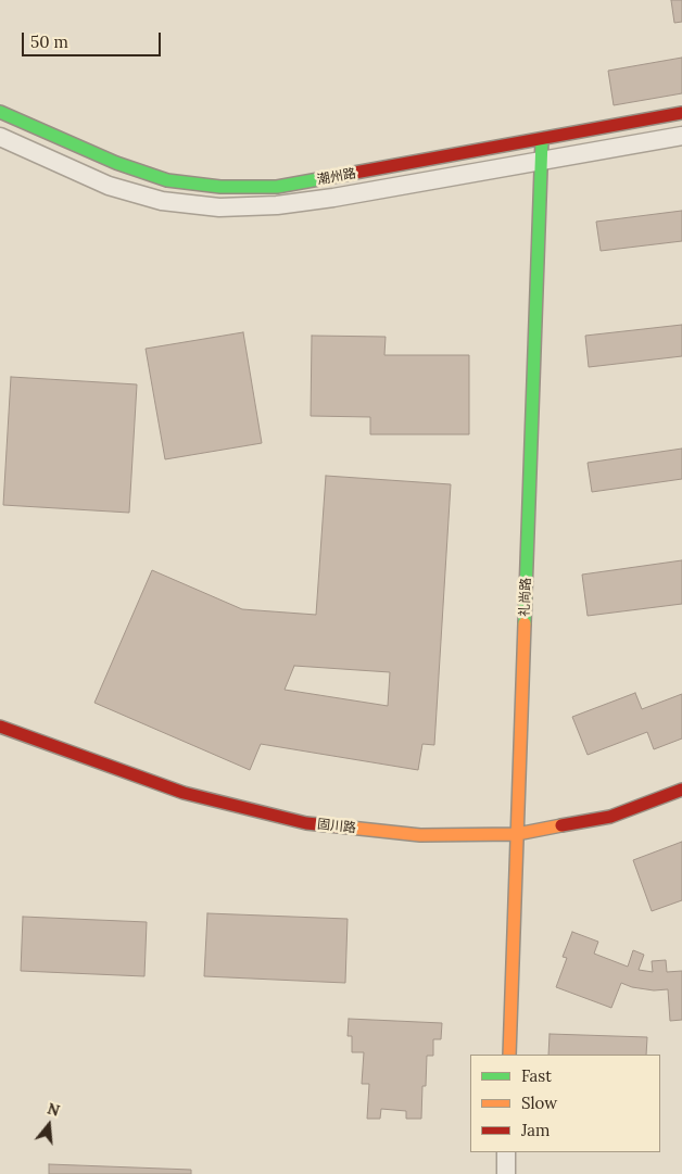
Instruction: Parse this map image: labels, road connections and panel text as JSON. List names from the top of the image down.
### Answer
{
  "streets": {
    "street": ["潮州路", "礼尚路", "固川路"]
  },
  "crossings": [
    ["潮州路", "礼尚路"],
    ["礼尚路", "固川路"]
  ],
  "legend": ["Fast", "Slow", "Jam"],
  "scale_bar": "50 m",
  "north": "top"
}
